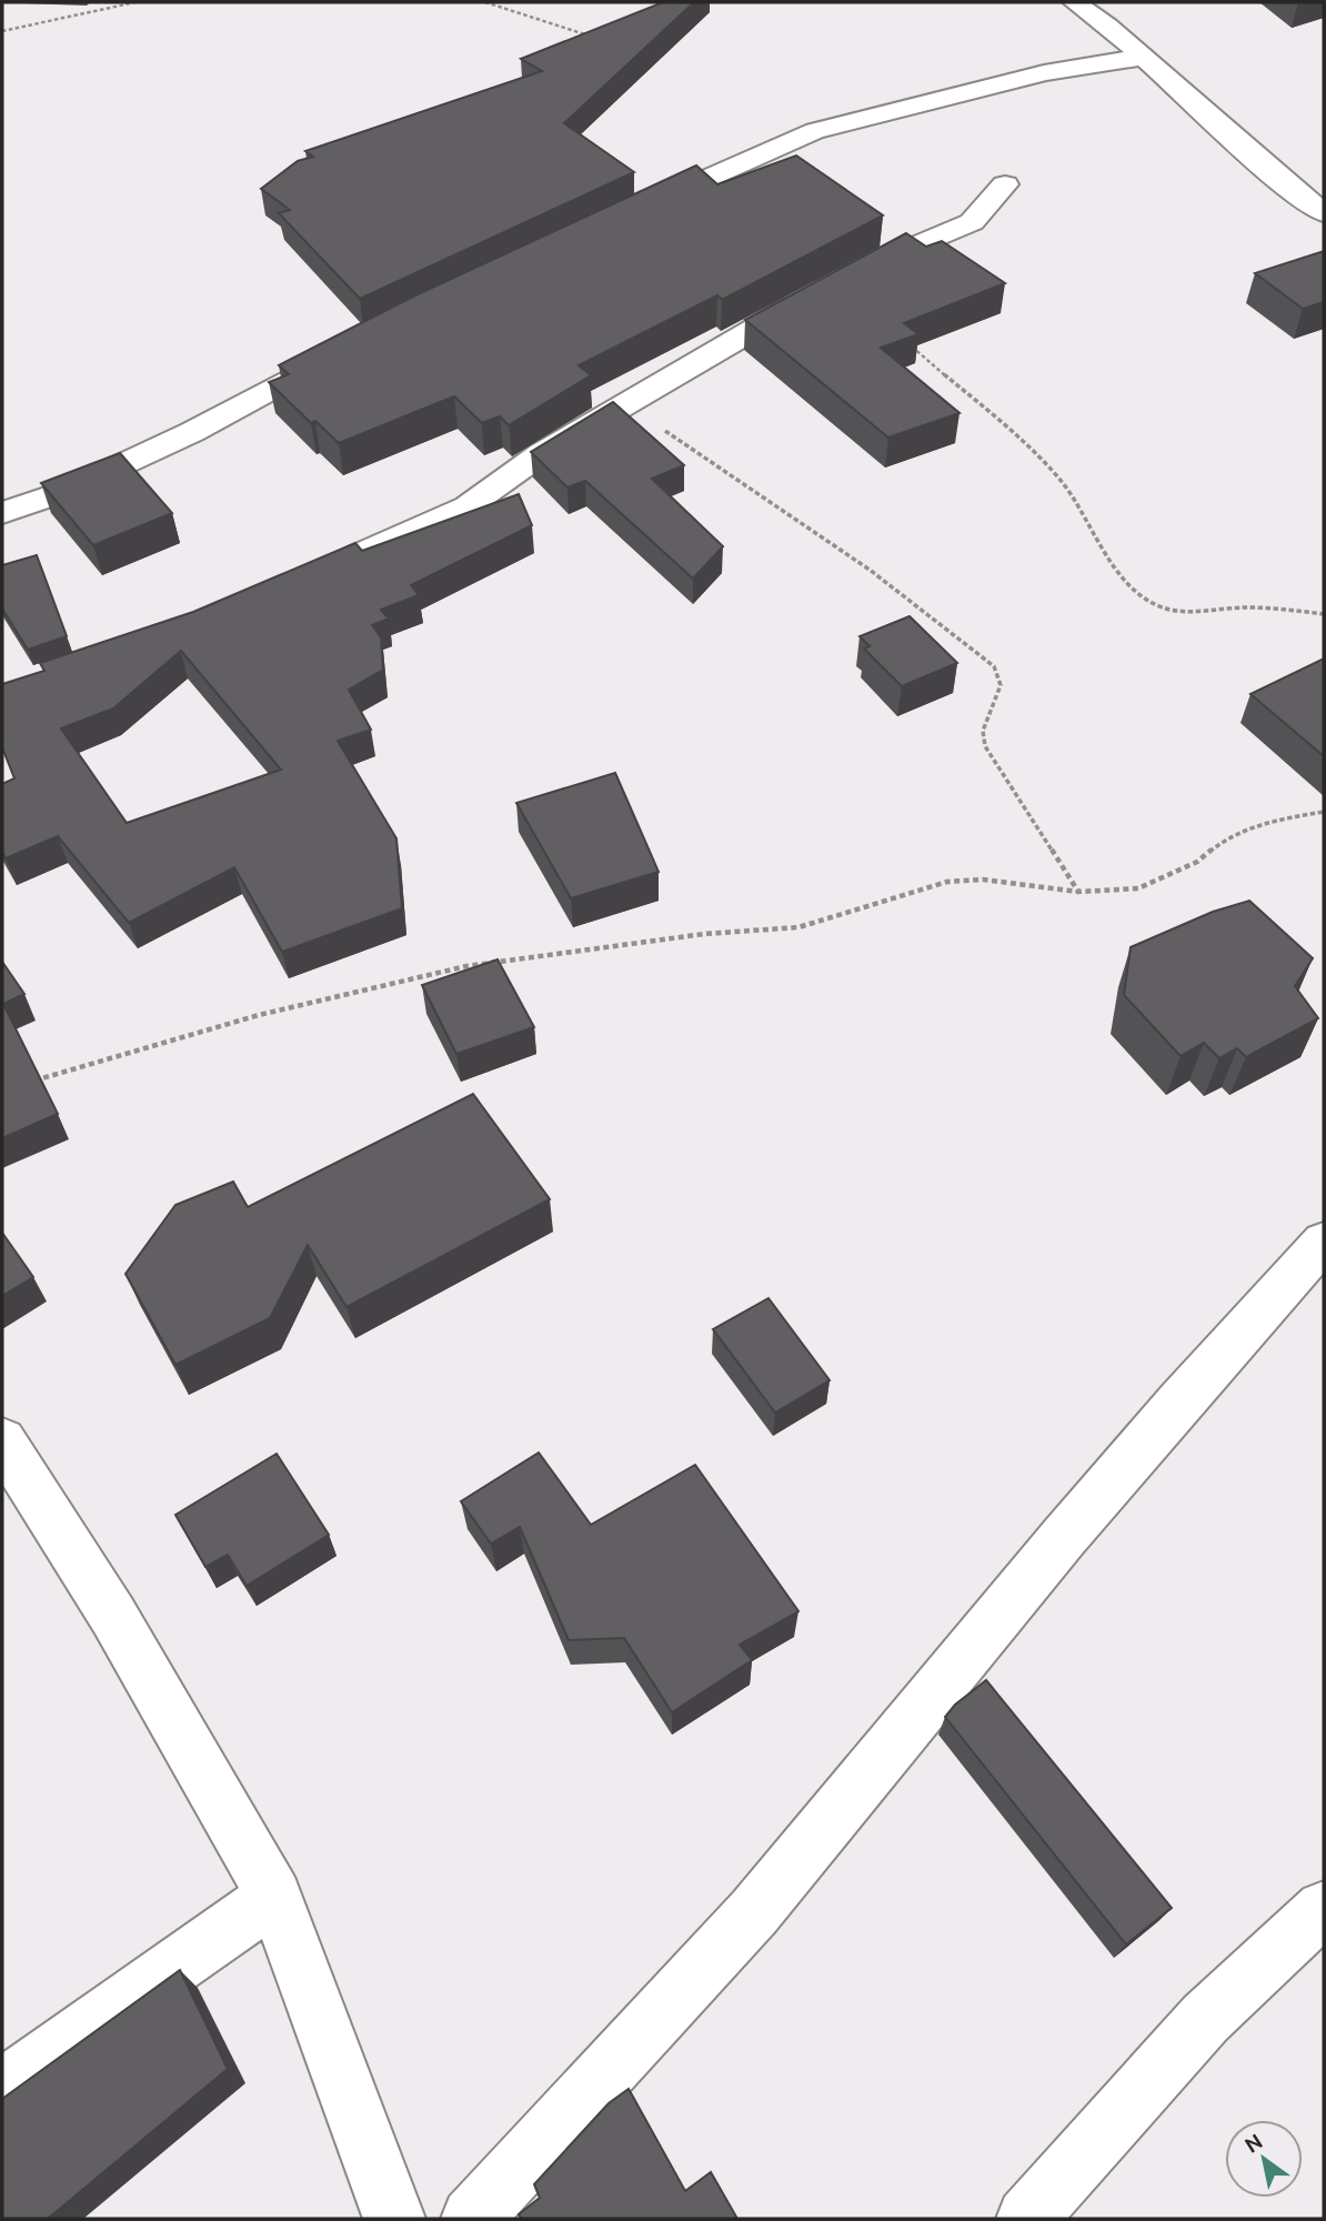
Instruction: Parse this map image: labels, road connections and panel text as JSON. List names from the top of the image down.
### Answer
{
  "north": "top left"
}
